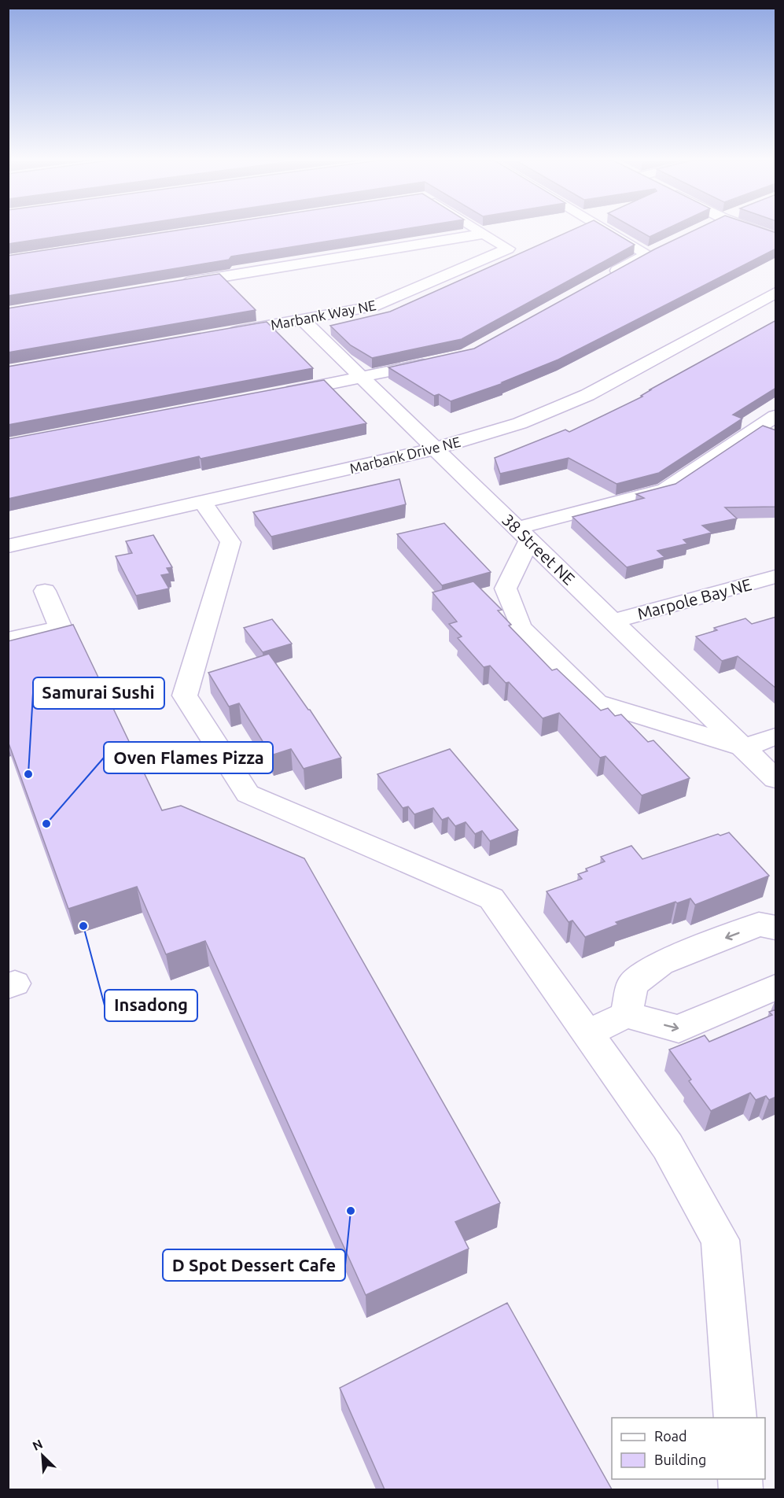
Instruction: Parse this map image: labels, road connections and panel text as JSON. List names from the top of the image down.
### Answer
{
  "streets": {
    "street": [
      "Marbank Way NE",
      "Marbank Drive NE",
      "38 Street NE",
      "Marpole Bay NE"
    ]
  },
  "crossings": [
    ["Marbank Way NE", "38 Street NE"],
    ["Marbank Drive NE", "38 Street NE"],
    ["38 Street NE", "Marpole Bay NE"]
  ],
  "places": [
    "Samurai Sushi",
    "Oven Flames Pizza",
    "Insadong",
    "D Spot Dessert Cafe"
  ],
  "legend": ["Road", "Building"],
  "north": "top left"
}
